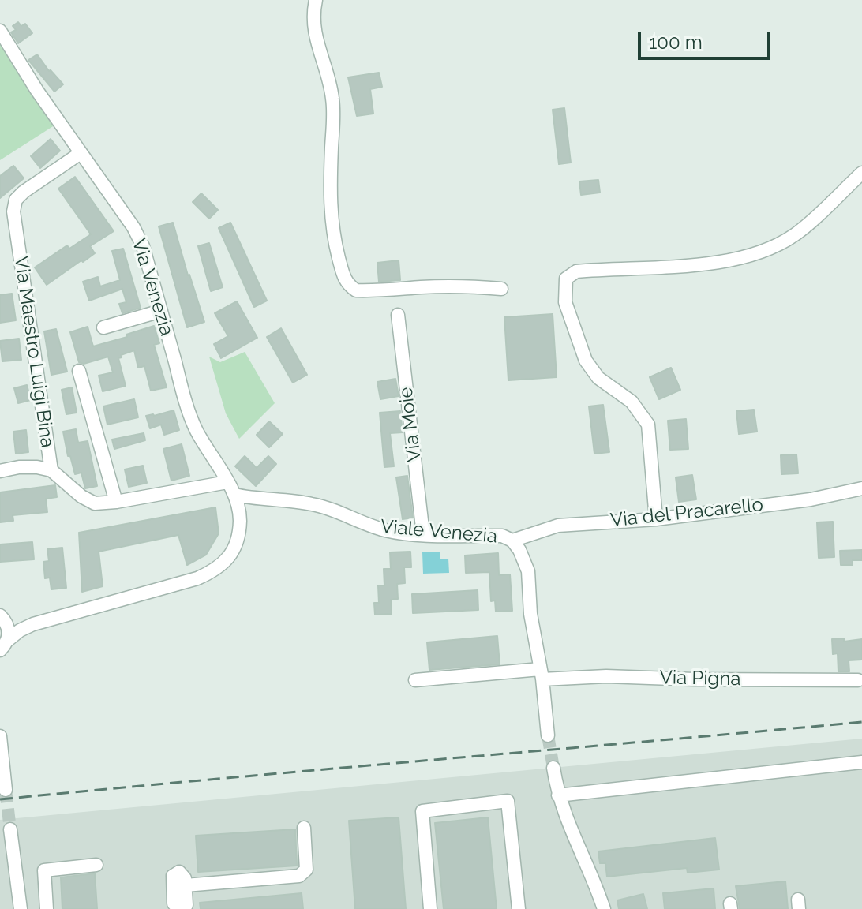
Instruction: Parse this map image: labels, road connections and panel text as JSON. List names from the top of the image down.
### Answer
{
  "streets": {
    "street": [
      "Via Venezia",
      "Via Maestro Luigi Bina",
      "Via Moie",
      "Via del Pracarello",
      "Viale Venezia",
      "Via Pigna"
    ]
  },
  "crossings": [
    ["Via Venezia", "Via Maestro Luigi Bina"],
    ["Via Venezia", "Viale Venezia"],
    ["Via Moie", "Viale Venezia"],
    ["Via del Pracarello", "Viale Venezia"]
  ],
  "scale_bar": "100 m"
}
